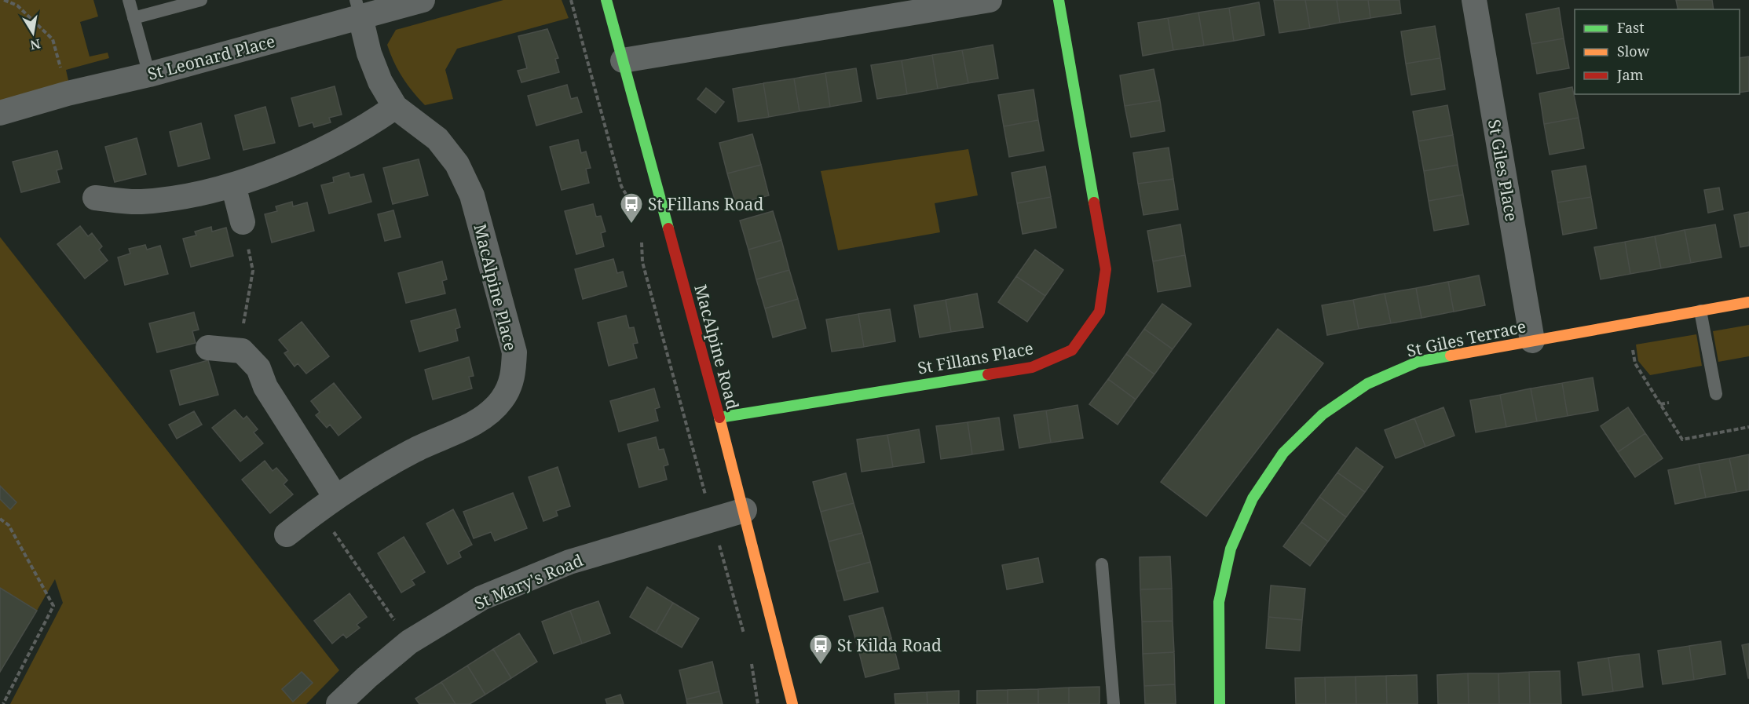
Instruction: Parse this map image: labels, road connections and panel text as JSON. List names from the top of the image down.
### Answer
{
  "streets": {
    "street": [
      "St Leonard Place",
      "St Giles Place",
      "MacAlpine Place",
      "St Giles Terrace",
      "MacAlpine Road",
      "St Fillans Place",
      "St Mary's Road"
    ]
  },
  "crossings": [
    ["St Leonard Place", "MacAlpine Place"],
    ["St Giles Place", "St Giles Terrace"],
    ["MacAlpine Road", "St Fillans Place"],
    ["MacAlpine Road", "St Mary's Road"]
  ],
  "places": {
    "bus stop": ["St Fillans Road", "St Kilda Road"]
  },
  "legend": ["Fast", "Slow", "Jam"],
  "north": "bottom"
}
